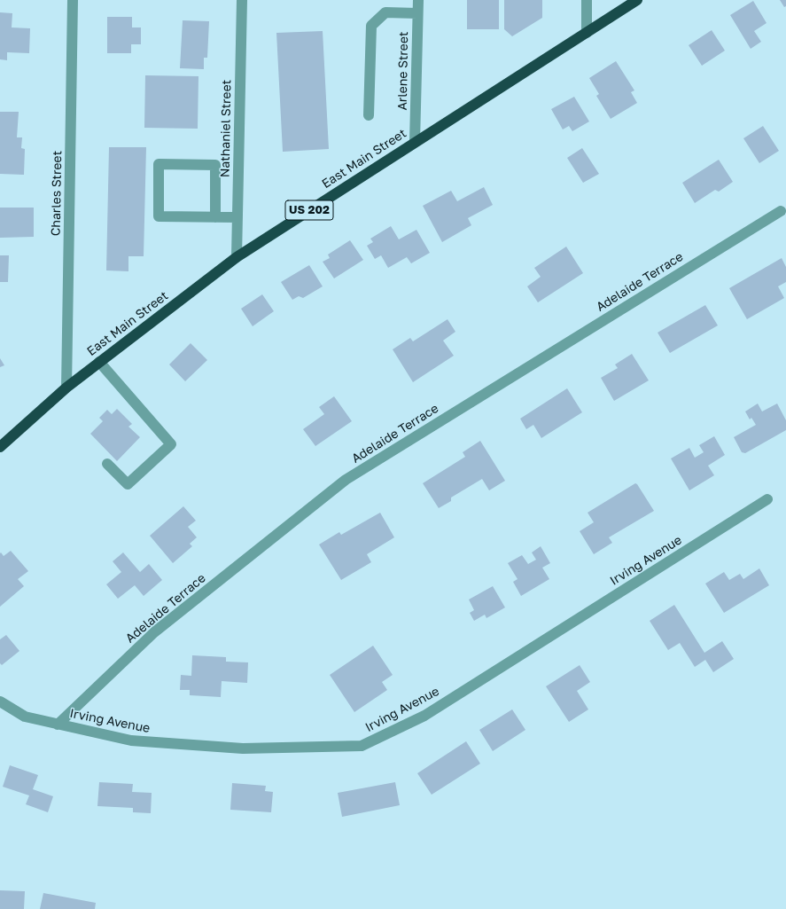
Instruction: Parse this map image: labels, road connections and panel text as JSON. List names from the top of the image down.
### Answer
{
  "streets": {
    "highway": ["East Main Street", "US 202"],
    "street": [
      "Arlene Street",
      "Nathaniel Street",
      "Charles Street",
      "Adelaide Terrace",
      "Irving Avenue"
    ]
  },
  "crossings": [
    ["Arlene Street", "East Main Street"],
    ["Nathaniel Street", "East Main Street"],
    ["East Main Street", "Charles Street"],
    ["Adelaide Terrace", "Irving Avenue"]
  ]
}
